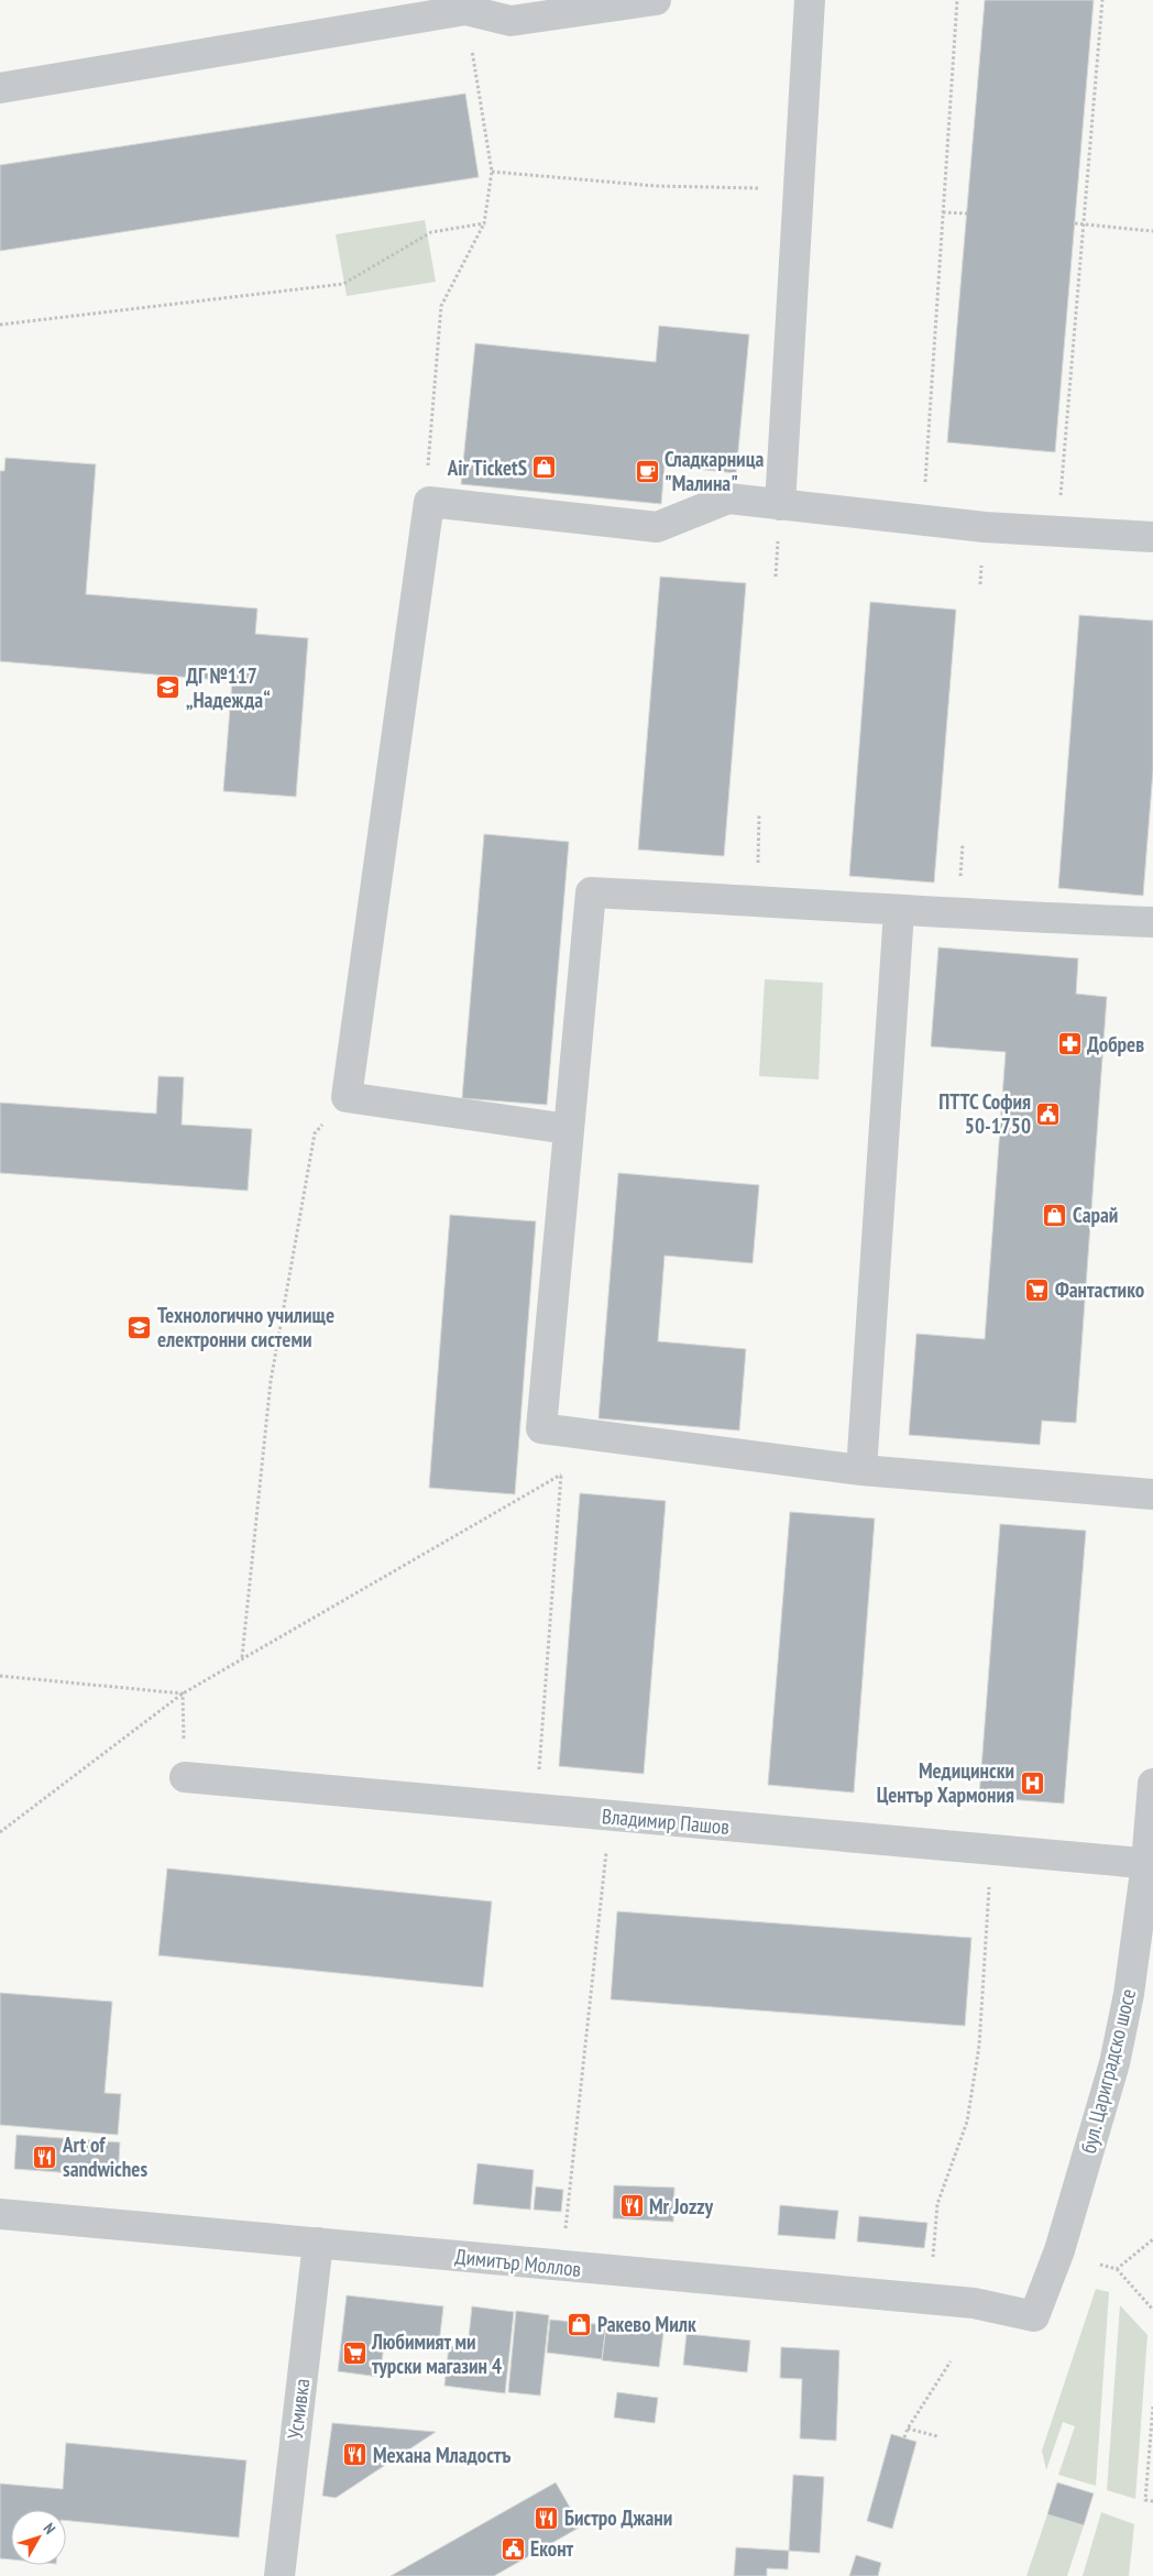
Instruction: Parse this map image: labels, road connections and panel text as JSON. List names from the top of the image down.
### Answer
{
  "streets": {
    "street": [
      "Владимир Пашов",
      "бул. Цариградско шосе",
      "Димитър Моллов",
      "Усмивка"
    ]
  },
  "crossings": [
    ["Владимир Пашов", "бул. Цариградско шосе"],
    ["бул. Цариградско шосе", "Димитър Моллов"],
    ["Димитър Моллов", "Усмивка"]
  ],
  "places": {
    "shop": ["Air TicketS", "Сарай", "Ракево Милк"],
    "cafe": ["Сладкарница \"Малина\""],
    "school or university": ["ДГ №117 „Надежда“", "Технологично училище електронни системи"],
    "pharmacy": ["Добрев"],
    "public building": ["ПТТС София 50-1750", "Еконт"],
    "supermarket": ["Фантастико", "Любимият ми турски магазин 4"],
    "hospital": ["Медицински Център Хармония"],
    "restaurant": [
      "Art of sandwiches",
      "Mr Jozzy",
      "Механа Младостъ",
      "Бистро Джани"
    ]
  },
  "north": "top right"
}
